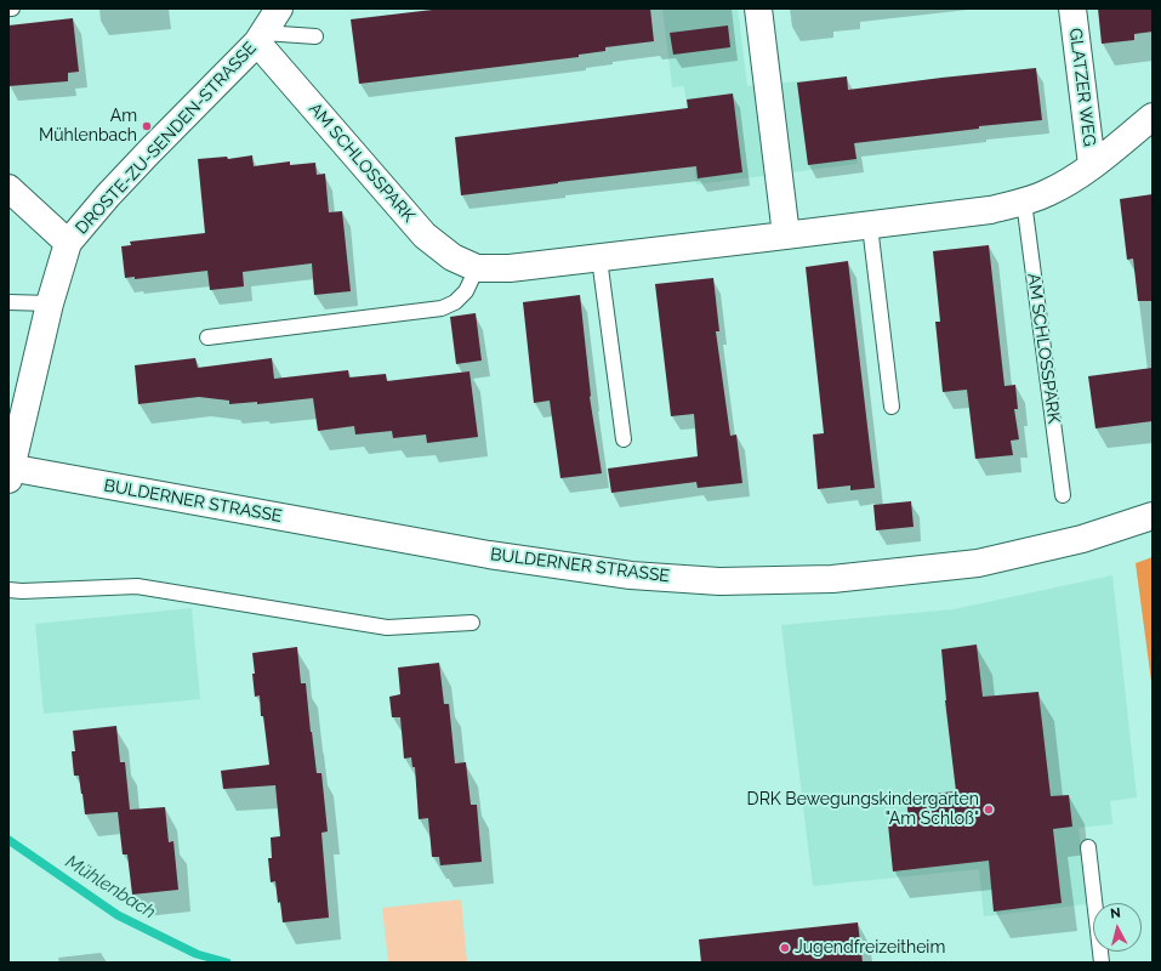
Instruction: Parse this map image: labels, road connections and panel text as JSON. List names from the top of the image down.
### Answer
{
  "streets": {
    "street": [
      "GLATZER WEG",
      "DROSTE-ZU-SENDEN-STRASSE",
      "AM SCHLOSSPARK",
      "BULDERNER STRASSE"
    ]
  },
  "crossings": [
    ["GLATZER WEG", "AM SCHLOSSPARK"],
    ["DROSTE-ZU-SENDEN-STRASSE", "AM SCHLOSSPARK"],
    ["DROSTE-ZU-SENDEN-STRASSE", "BULDERNER STRASSE"]
  ],
  "water": ["Mühlenbach"],
  "places": ["Am Mühlenbach", "DRK Bewegungskindergarten \"Am Schloß\"", "Jugendfreizeitheim"],
  "north": "top"
}
